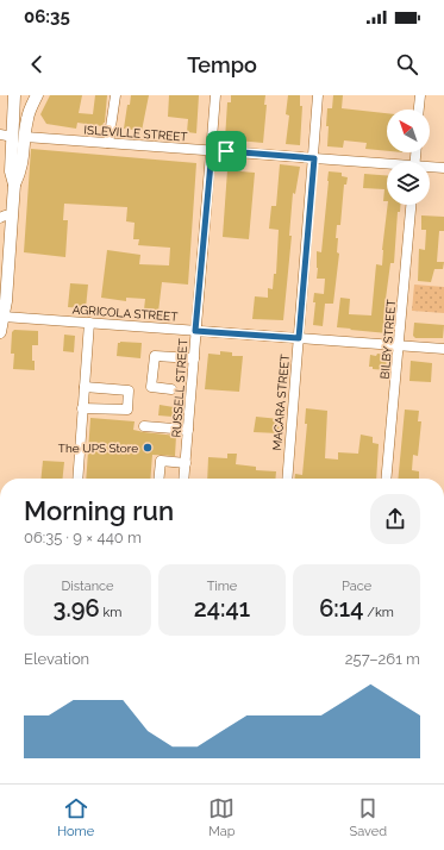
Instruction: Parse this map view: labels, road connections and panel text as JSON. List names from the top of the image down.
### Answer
{
  "streets": {
    "street": [
      "ISLEVILLE STREET",
      "AGRICOLA STREET",
      "BILBY STREET",
      "RUSSELL STREET",
      "MACARA STREET"
    ]
  },
  "crossings": [
    ["ISLEVILLE STREET", "RUSSELL STREET"],
    ["ISLEVILLE STREET", "MACARA STREET"],
    ["AGRICOLA STREET", "BILBY STREET"],
    ["AGRICOLA STREET", "RUSSELL STREET"],
    ["AGRICOLA STREET", "MACARA STREET"]
  ],
  "places": ["The UPS Store"],
  "north": "top left",
  "page": {
    "status": "06:35",
    "header": "Tempo",
    "heading": ["Morning run", "06:35 · 9 × 440 m"],
    "stats": [
      ["Distance", "3.96 km"],
      ["Time", "24:41"],
      ["Pace", "6:14 /km"]
    ],
    "chart": ["Elevation", "257–261 m"],
    "tabs": ["Home", "Map", "Saved"]
  }
}
